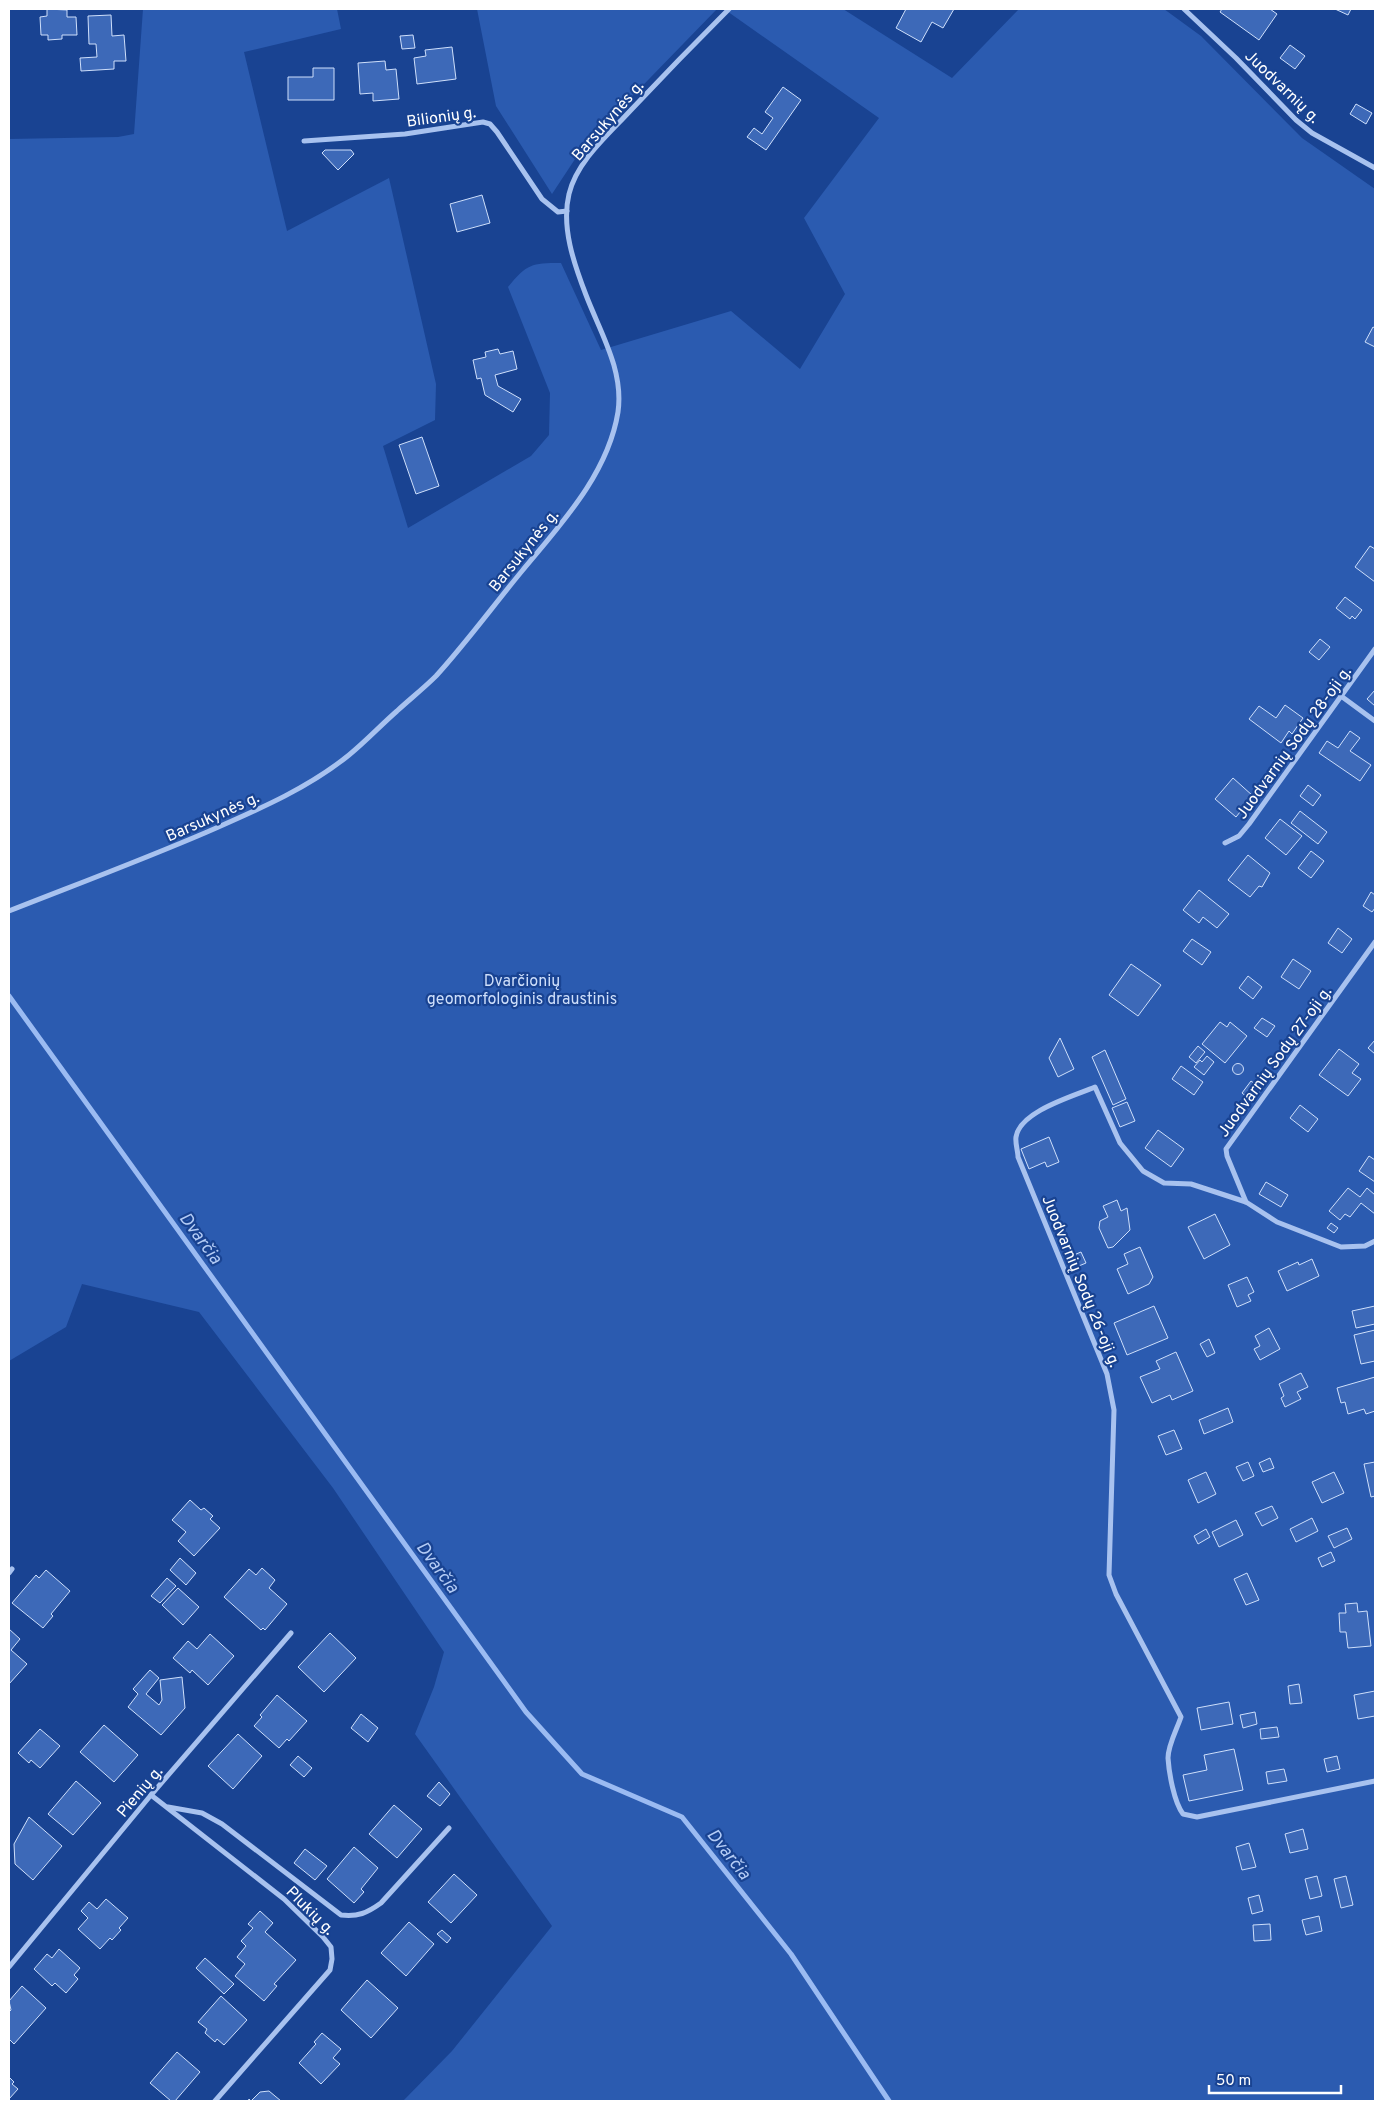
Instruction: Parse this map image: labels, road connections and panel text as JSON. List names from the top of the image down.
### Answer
{
  "streets": {
    "street": [
      "Juodvarnių g.",
      "Bilionių g.",
      "Barsukynės g.",
      "Juodvarnių Sodų 28-oji g.",
      "Juodvarnių Sodų 27-oji g.",
      "Juodvarnių Sodų 26-oji g.",
      "Pienių g.",
      "Plukių g."
    ]
  },
  "crossings": [
    ["Bilionių g.", "Barsukynės g."],
    ["Juodvarnių Sodų 27-oji g.", "Juodvarnių Sodų 26-oji g."],
    ["Pienių g.", "Plukių g."]
  ],
  "water": ["Dvarčia"],
  "parks": ["Dvarčionių geomorfologinis draustinis"],
  "scale_bar": "50 m"
}
